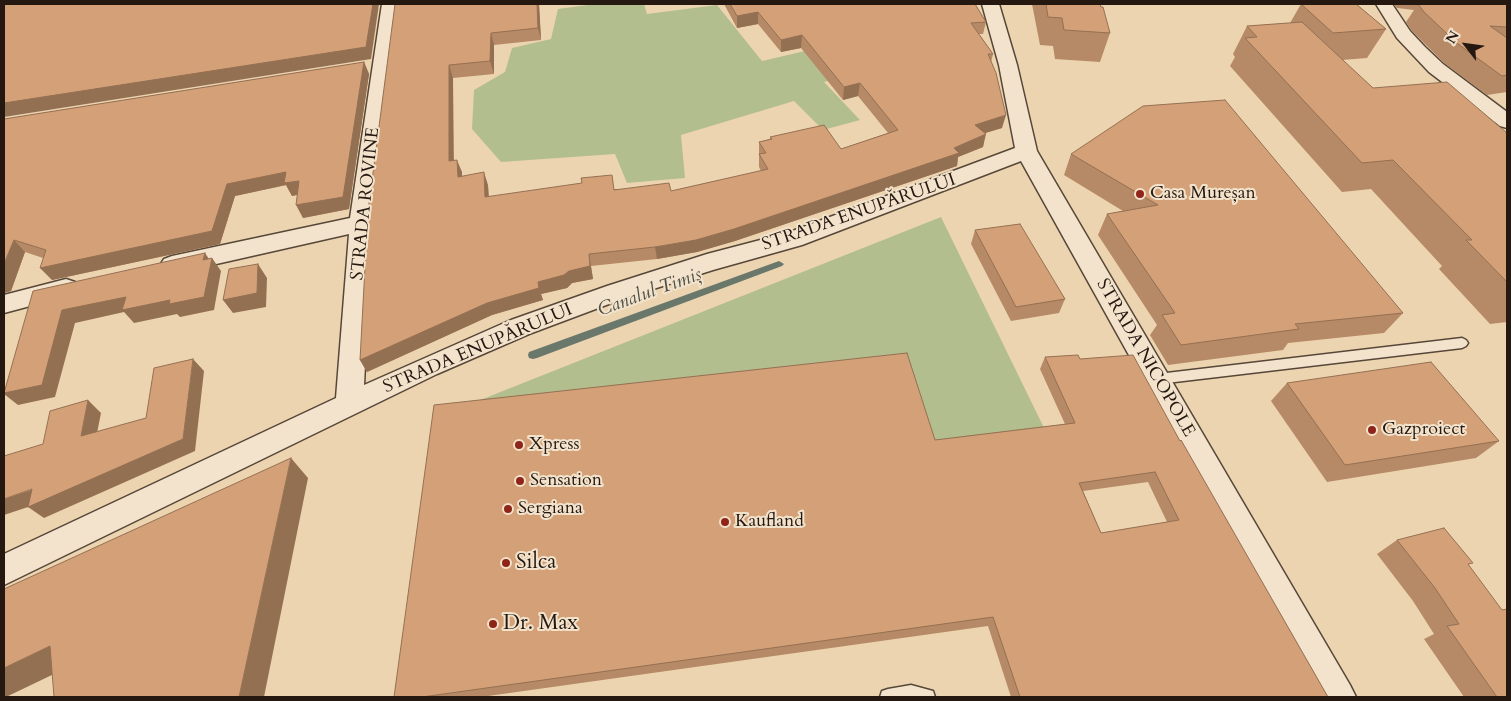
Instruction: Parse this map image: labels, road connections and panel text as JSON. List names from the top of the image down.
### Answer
{
  "streets": {
    "street": ["STRADA ROVINE", "STRADA ENUPĂRULUI", "STRADA NICOPOLE"]
  },
  "crossings": [
    ["STRADA ROVINE", "STRADA ENUPĂRULUI"],
    ["STRADA ENUPĂRULUI", "STRADA NICOPOLE"]
  ],
  "water": ["Canalul Timiș"],
  "places": [
    "Casa Mureșan",
    "Gazproiect",
    "Xpress",
    "Sensation",
    "Sergiana",
    "Kaufland",
    "Silca",
    "Dr. Max"
  ],
  "north": "top left"
}
